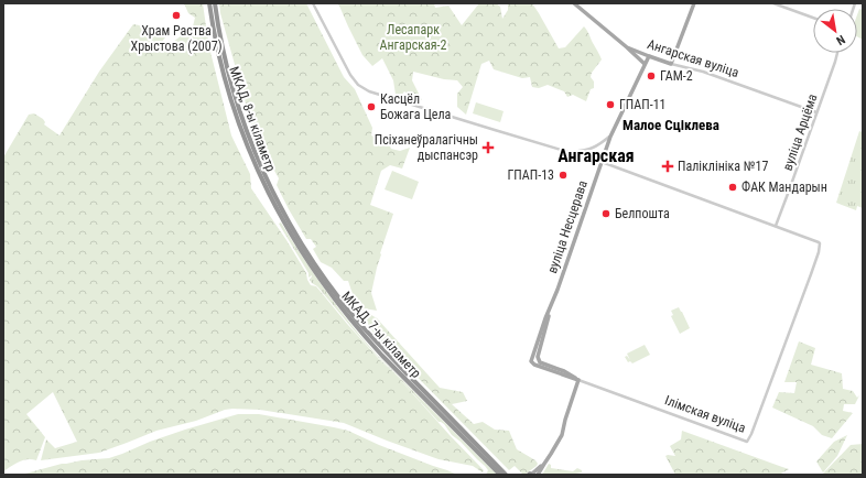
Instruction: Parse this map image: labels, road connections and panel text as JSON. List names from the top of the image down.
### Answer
{
  "streets": {
    "highway": ["МКАД, 8-ы кіламетр", "МКАД, 7-ы кіламетр"],
    "main road": ["Ангарская вуліца", "вуліца Несцерава", "Ілімская вуліца"],
    "street": ["вуліца Арцёма"]
  },
  "crossings": [
    ["Ангарская вуліца", "вуліца Арцёма"],
    ["Ангарская вуліца", "вуліца Несцерава"],
    ["МКАД, 8-ы кіламетр", "МКАД, 7-ы кіламетр"],
    ["вуліца Арцёма", "Ілімская вуліца"]
  ],
  "districts": ["Малое Сціклева", "Ангарская"],
  "parks": ["Лесапарк Ангарская-2"],
  "places": {
    "other": [
      "Храм Раства Хрыстова (2007)",
      "ГАМ-2",
      "ГПАП-11",
      "Касцёл Божага Цела",
      "ГПАП-13",
      "ФАК Мандарын",
      "Белпошта"
    ],
    "health": ["Псіханеўралагічны дыспансэр", "Паліклініка №17"]
  },
  "north": "bottom right"
}
